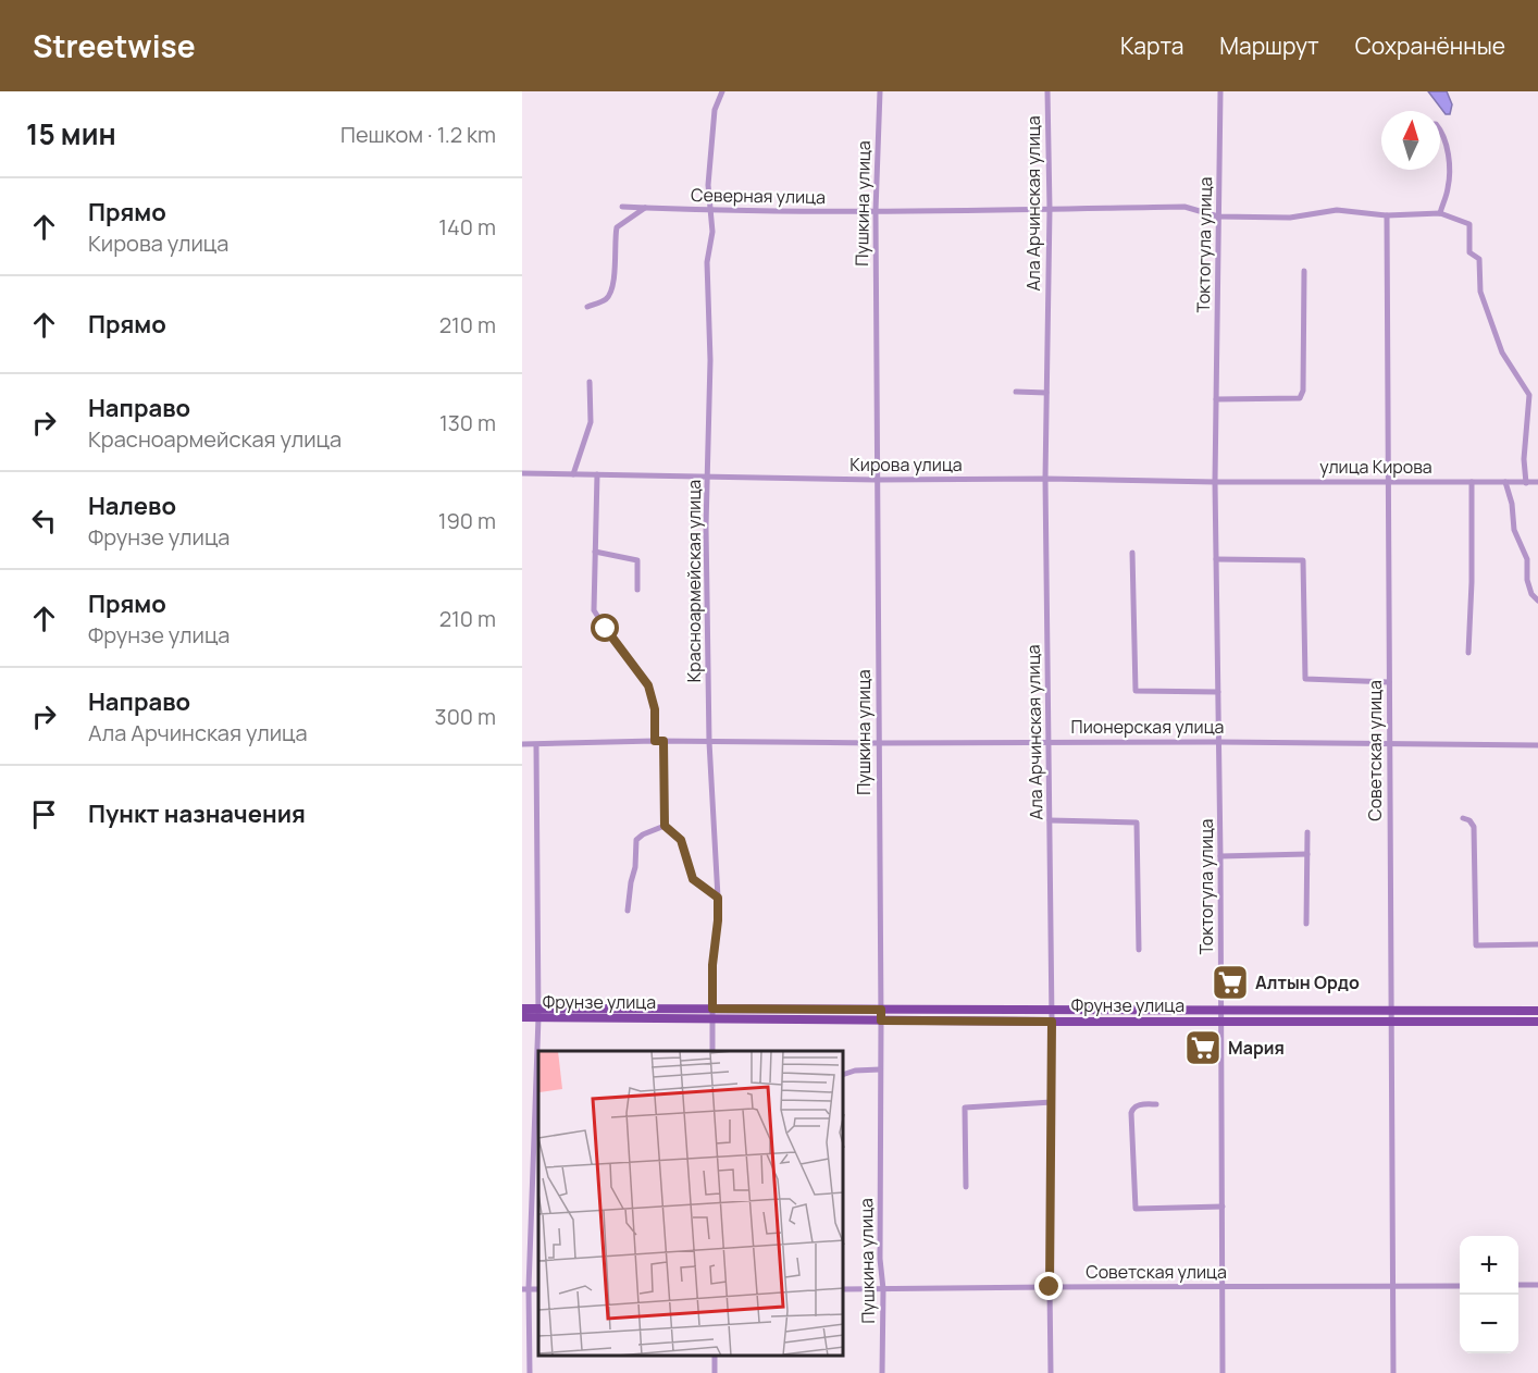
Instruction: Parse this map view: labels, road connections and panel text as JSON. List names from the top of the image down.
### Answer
{
  "streets": {
    "main road": ["Фрунзе улица"],
    "street": [
      "Северная улица",
      "Пушкина улица",
      "Ала Арчинская улица",
      "Токтогула улица",
      "Кирова улица",
      "улица Кирова",
      "Красноармейская улица",
      "Пионерская улица",
      "Советская улица"
    ]
  },
  "crossings": [
    ["Северная улица", "Пушкина улица"],
    ["Северная улица", "Ала Арчинская улица"],
    ["Северная улица", "Токтогула улица"],
    ["Северная улица", "Красноармейская улица"],
    ["Северная улица", "Советская улица"],
    ["Пушкина улица", "Кирова улица"],
    ["Пушкина улица", "Пионерская улица"],
    ["Пушкина улица", "Советская улица"],
    ["Пушкина улица", "Фрунзе улица"],
    ["Ала Арчинская улица", "Кирова улица"],
    ["Ала Арчинская улица", "Пионерская улица"],
    ["Ала Арчинская улица", "Советская улица"],
    ["Ала Арчинская улица", "Фрунзе улица"],
    ["Токтогула улица", "Кирова улица"],
    ["Токтогула улица", "улица Кирова"],
    ["Токтогула улица", "Пионерская улица"],
    ["Токтогула улица", "Советская улица"],
    ["Токтогула улица", "Фрунзе улица"],
    ["Кирова улица", "улица Кирова"],
    ["Кирова улица", "Красноармейская улица"],
    ["улица Кирова", "Советская улица"],
    ["Красноармейская улица", "Пионерская улица"],
    ["Красноармейская улица", "Фрунзе улица"],
    ["Пионерская улица", "Советская улица"],
    ["Советская улица", "Фрунзе улица"]
  ],
  "places": {
    "supermarket": ["Алтын Ордо", "Мария"]
  },
  "north": "top",
  "page": {
    "header": "Streetwise",
    "nav": ["Карта", "Маршрут", "Сохранённые"],
    "heading": ["15 мин", "Пешком · 1.2 km"],
    "list": [
      ["Прямо", "Кирова улица", "140 m"],
      ["Прямо", "210 m"],
      ["Направо", "Красноармейская улица", "130 m"],
      ["Налево", "Фрунзе улица", "190 m"],
      ["Прямо", "Фрунзе улица", "210 m"],
      ["Направо", "Ала Арчинская улица", "300 m"],
      "Пункт назначения"
    ],
    "map_buttons": ["+", "−"]
  }
}
